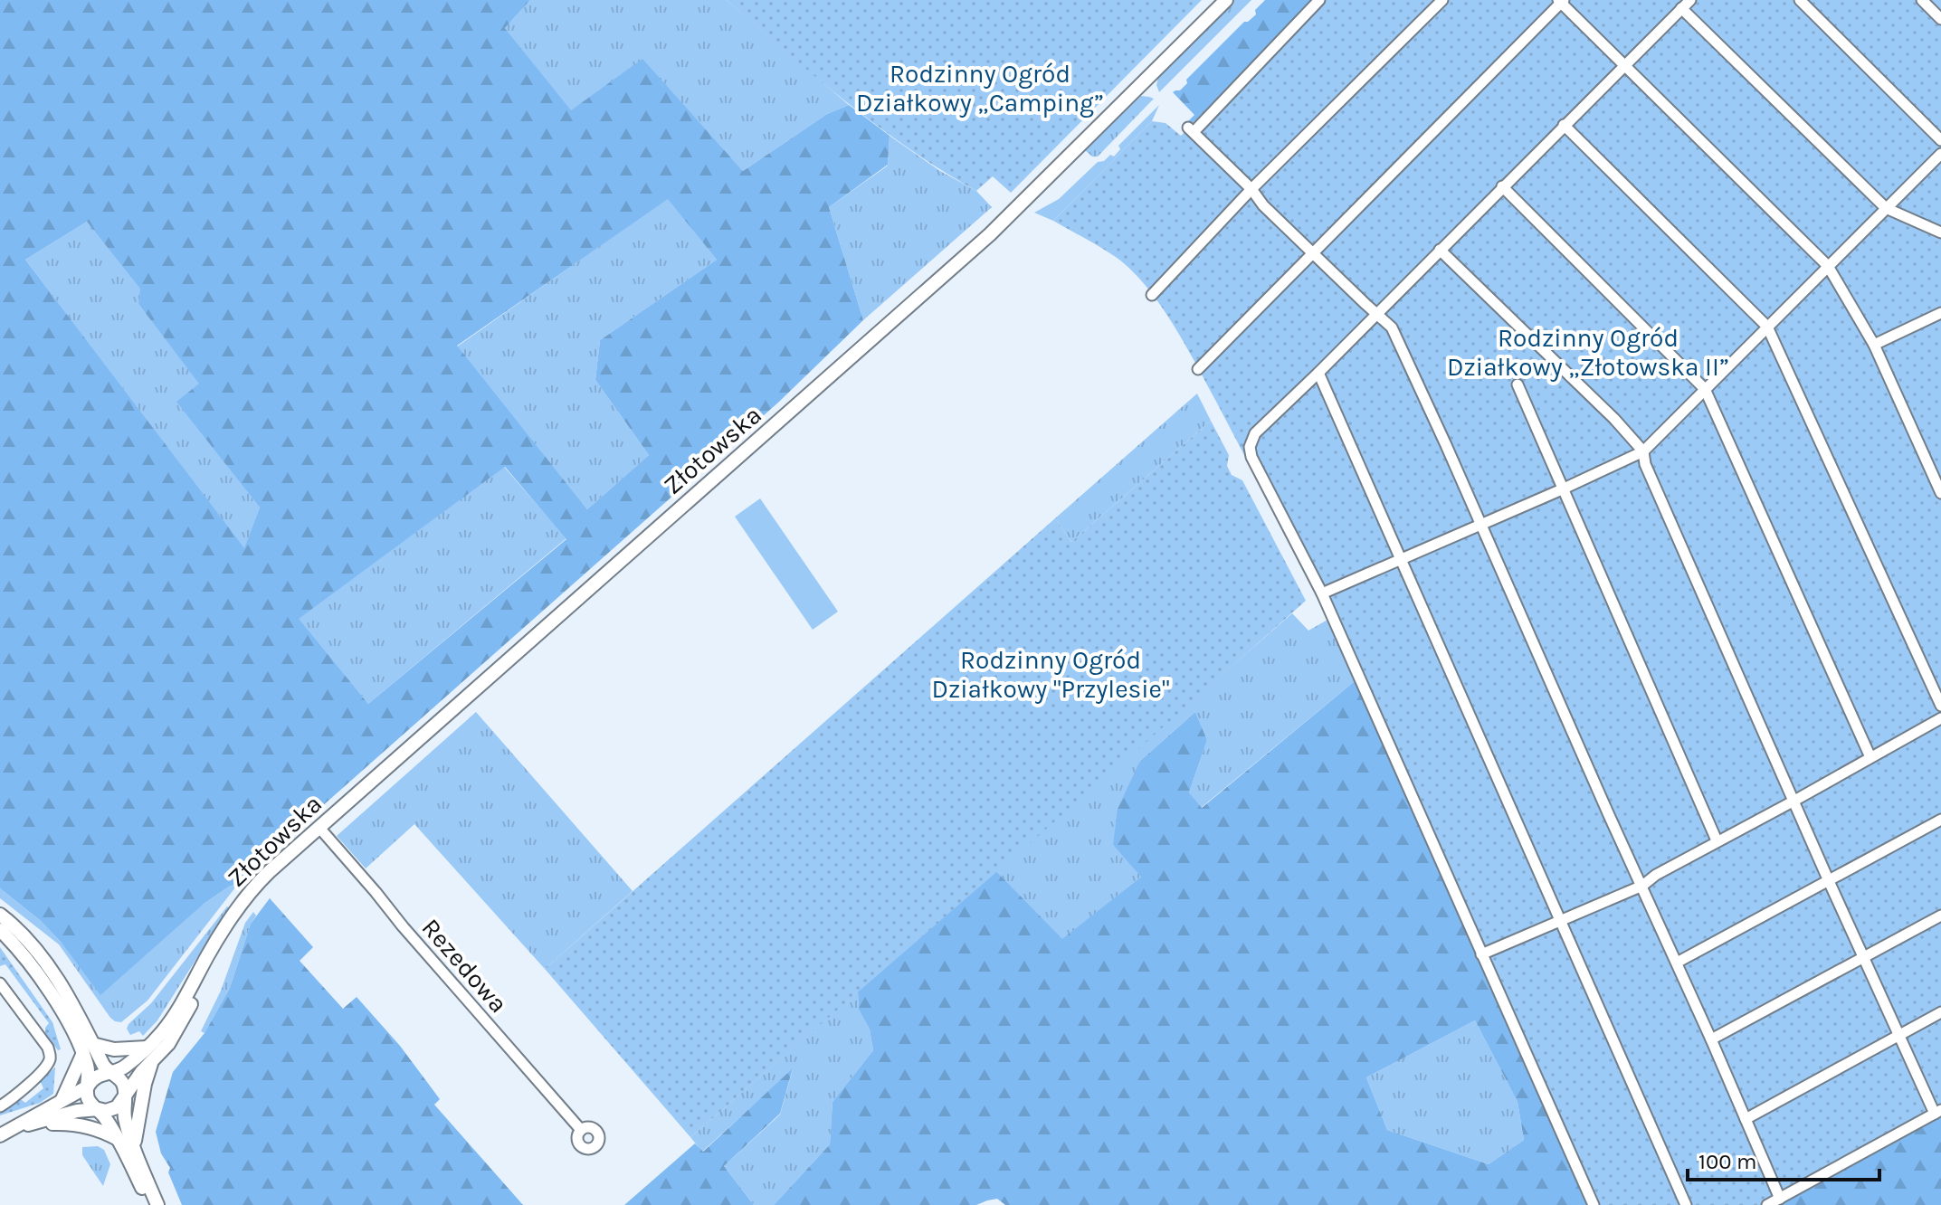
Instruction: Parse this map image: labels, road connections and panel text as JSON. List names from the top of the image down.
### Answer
{
  "streets": {
    "street": ["Złotowska", "Rezedowa"]
  },
  "crossings": [
    ["Złotowska", "Rezedowa"]
  ],
  "parks": ["Rodzinny Ogród Działkowy „Camping”", "Rodzinny Ogród Działkowy „Złotowska II”", "Rodzinny Ogród Działkowy \"Przylesie\""],
  "scale_bar": "100 m"
}
